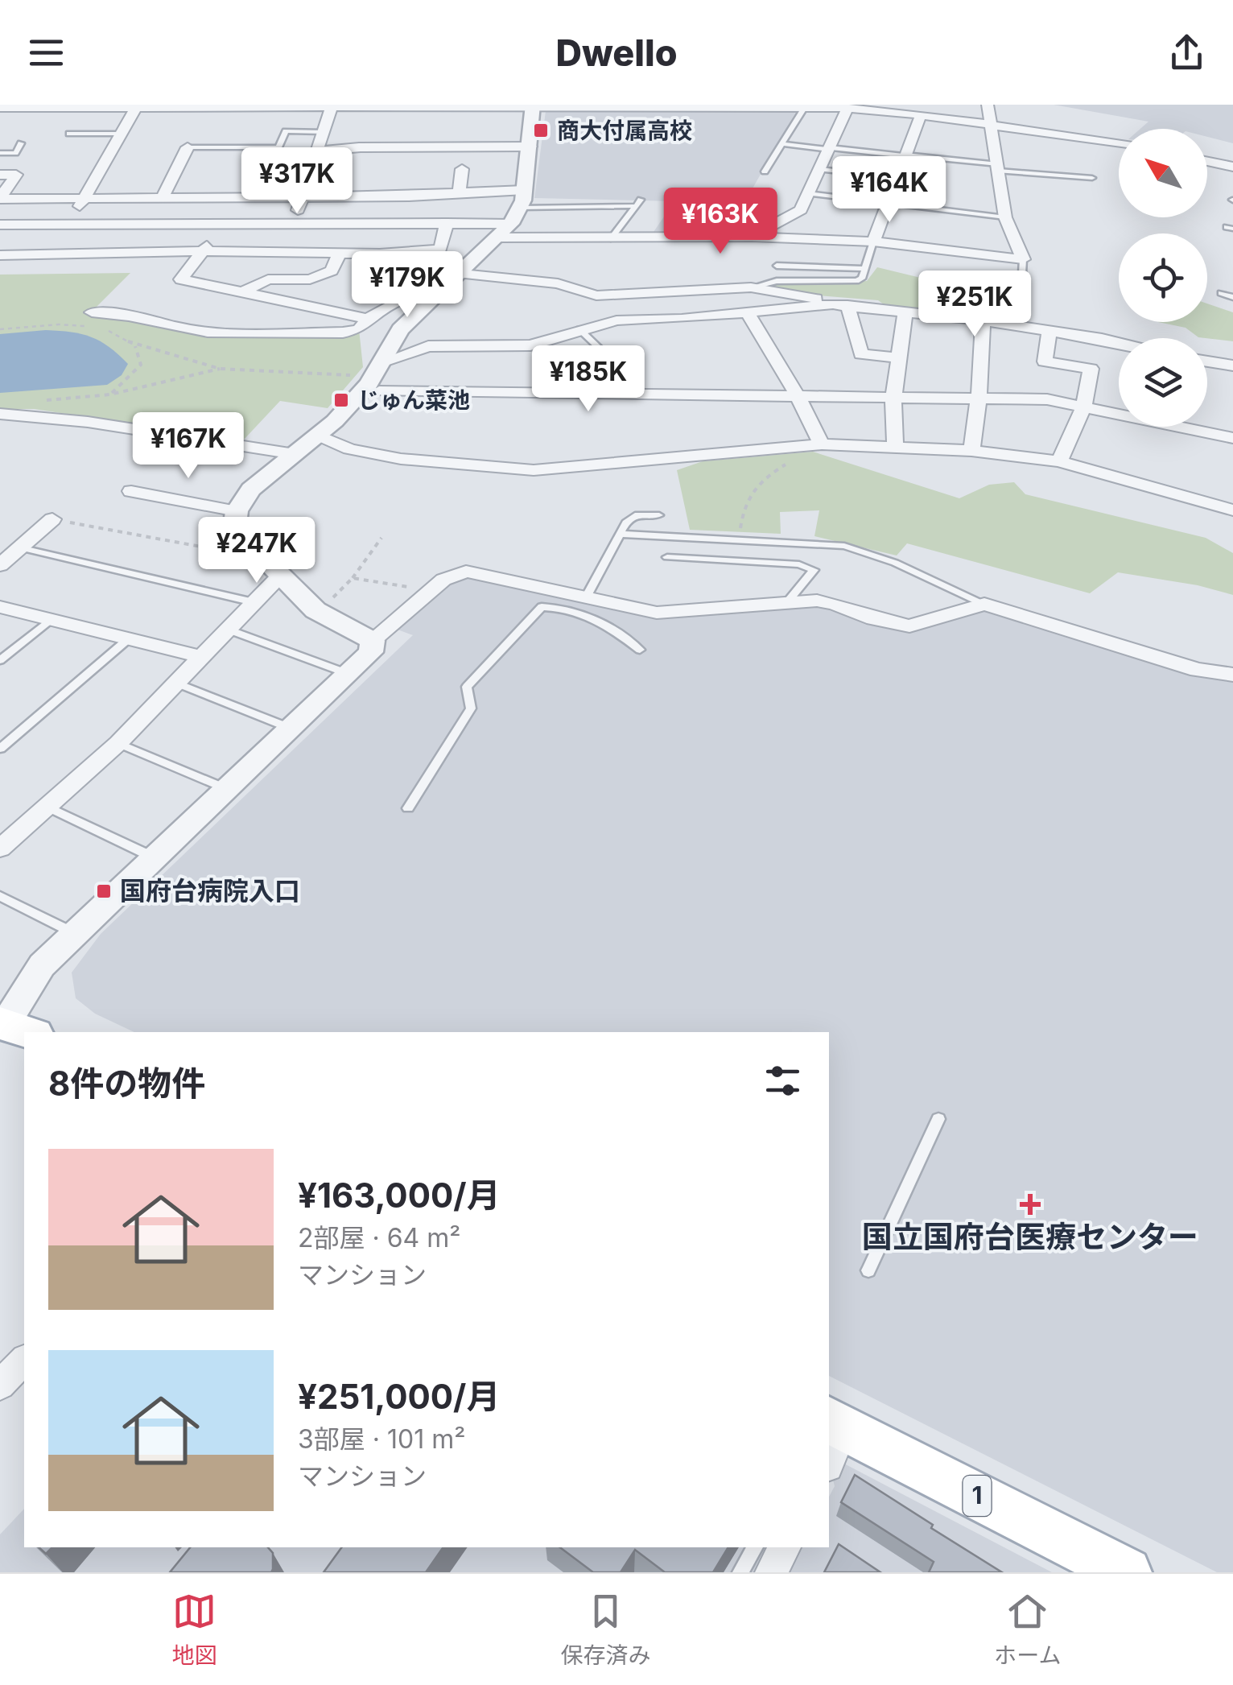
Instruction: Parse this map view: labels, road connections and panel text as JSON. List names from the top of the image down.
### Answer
{
  "streets": {
    "main road": ["1"]
  },
  "places": {
    "transit": ["商大付属高校", "じゅん菜池", "国府台病院入口"],
    "health": ["国立国府台医療センター"]
  },
  "north": "top left",
  "page": {
    "header": "Dwello",
    "price": [
      "¥317K",
      "¥164K",
      "¥163K",
      "¥179K",
      "¥251K",
      "¥185K",
      "¥167K",
      "¥247K"
    ],
    "heading": "8件の物件",
    "list": [
      {
        "name": "¥163,000/月",
        "note": "2部屋 · 64 m² · マンション"
      },
      {
        "name": "¥251,000/月",
        "note": "3部屋 · 101 m² · マンション"
      }
    ],
    "tabs": ["地図", "保存済み", "ホーム"]
  }
}
